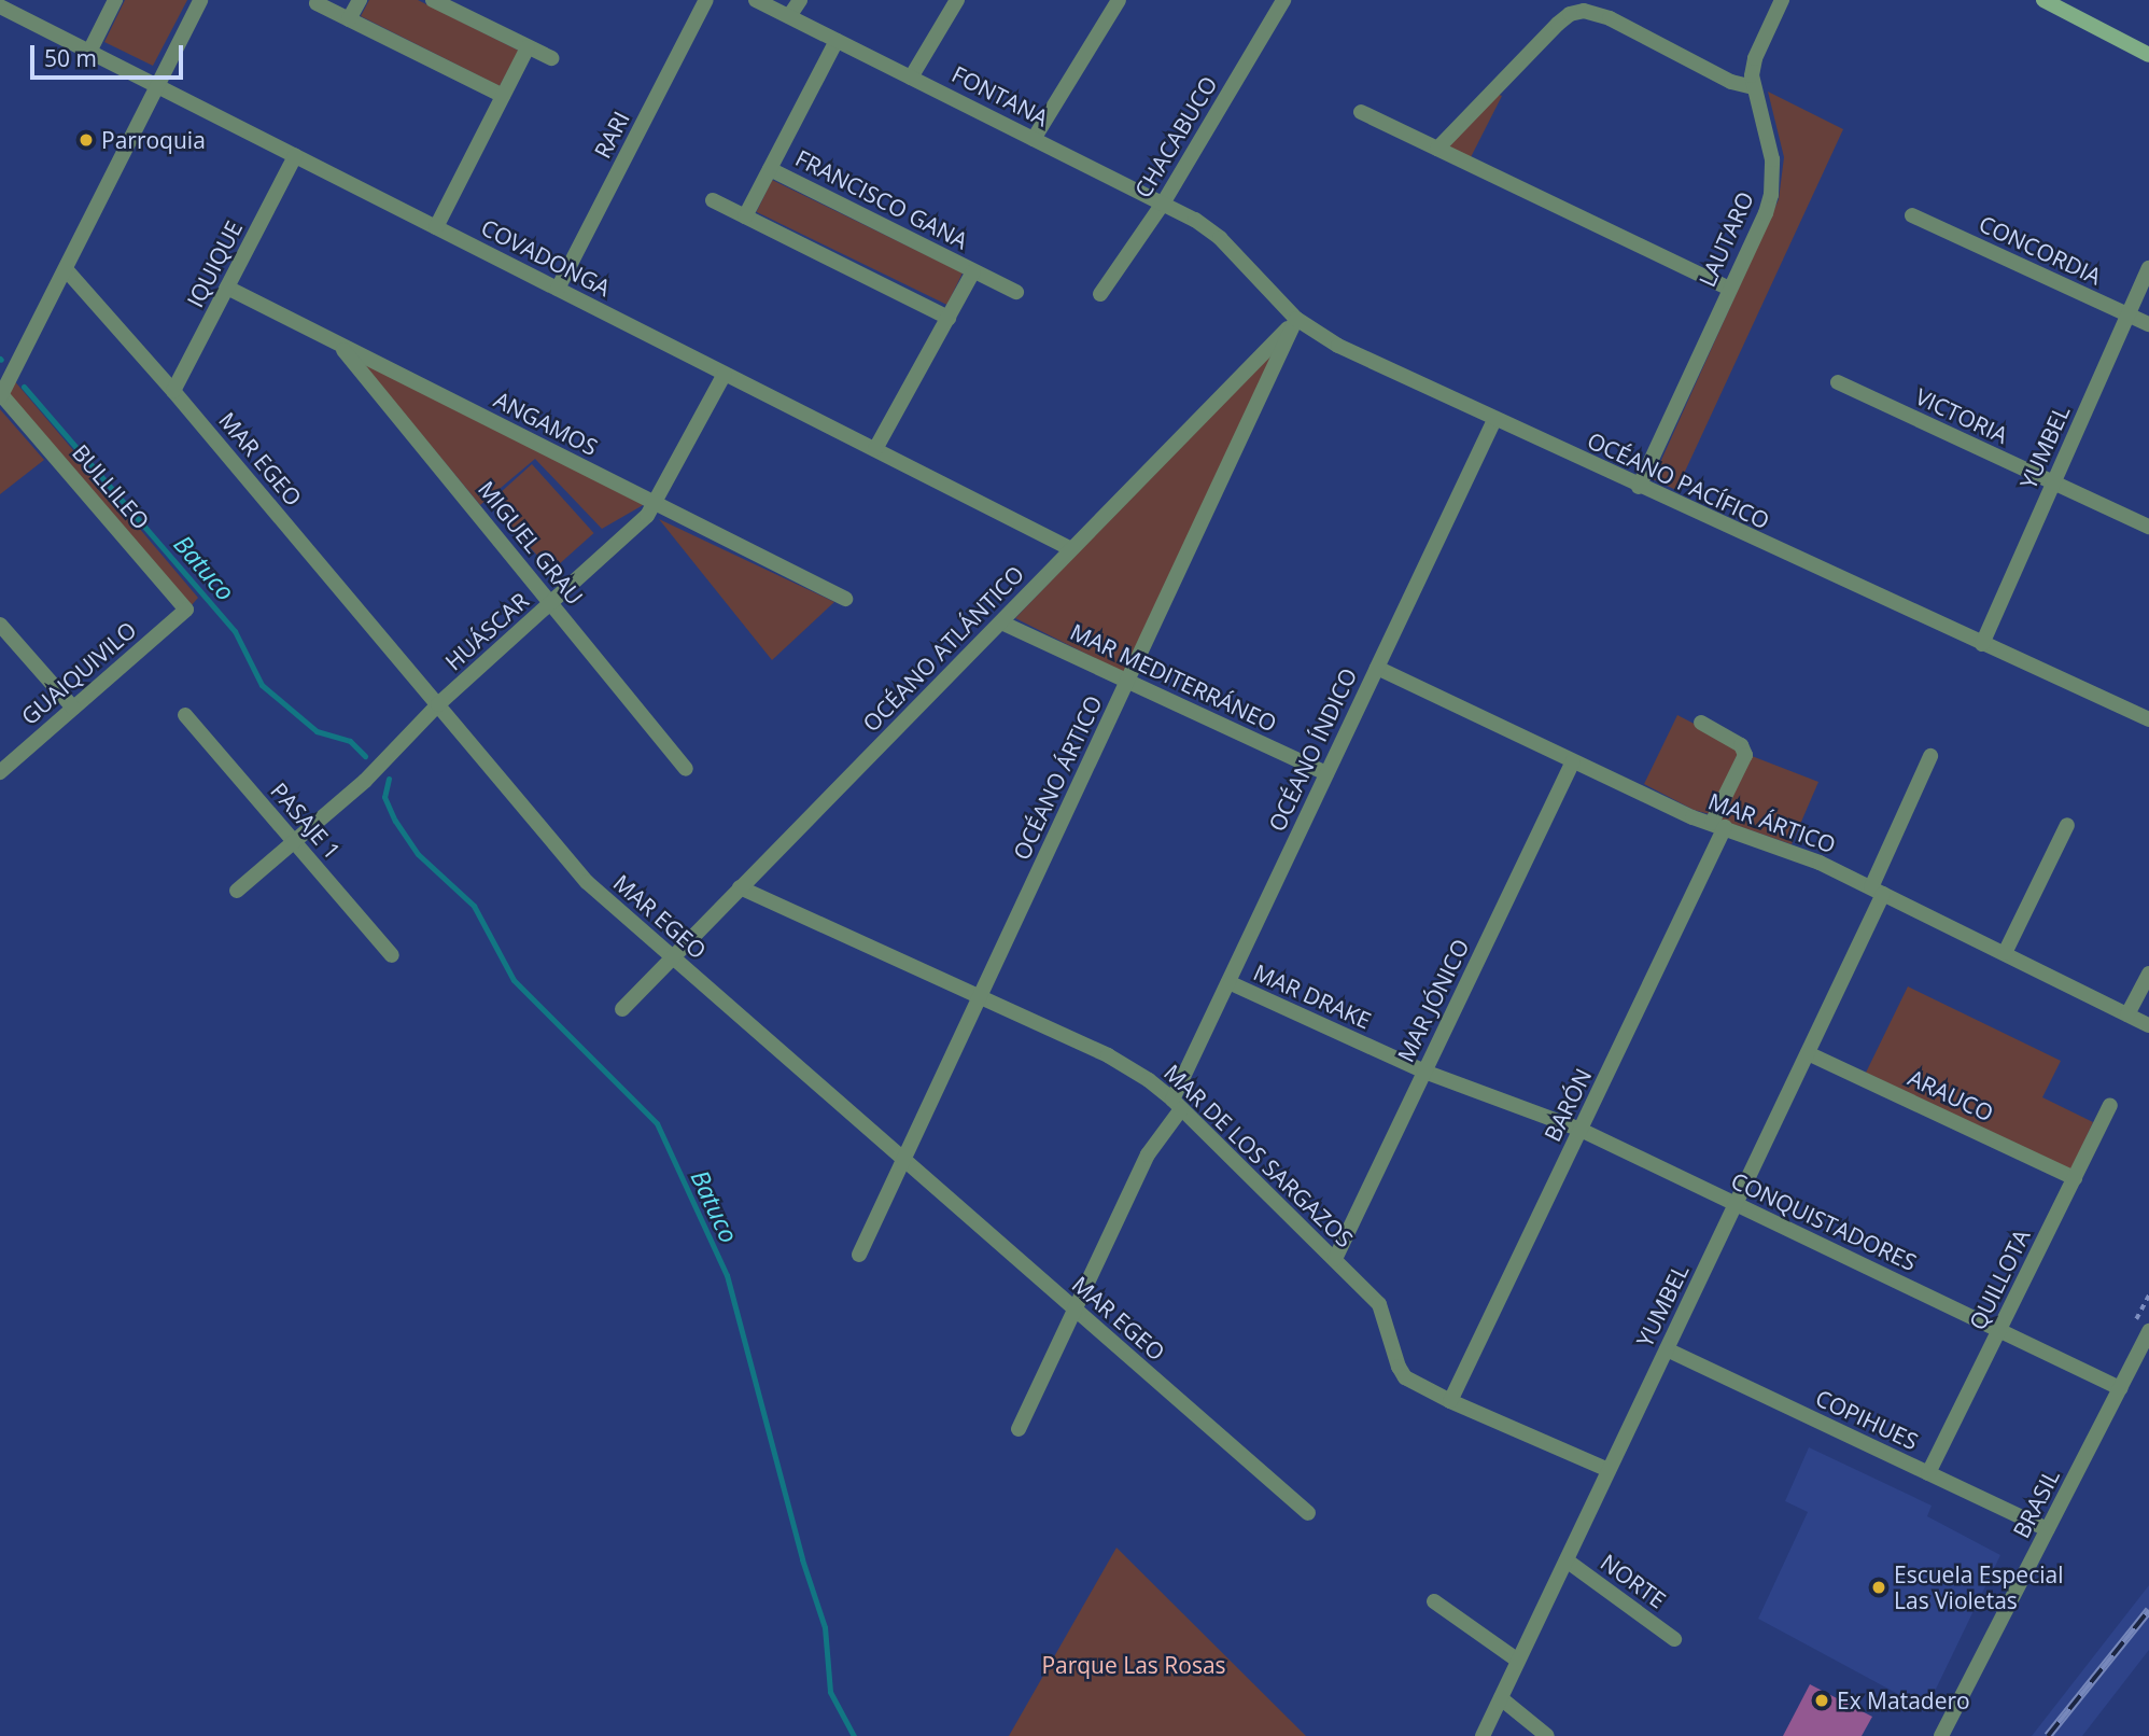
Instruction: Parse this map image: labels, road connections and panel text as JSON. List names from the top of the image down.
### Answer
{
  "streets": {
    "street": [
      "FONTANA",
      "RARI",
      "CHACABUCO",
      "FRANCISCO GANA",
      "LAUTARO",
      "CONCORDIA",
      "COVADONGA",
      "IQUIQUE",
      "VICTORIA",
      "ANGAMOS",
      "YUMBEL",
      "MAR EGEO",
      "OCÉANO PACÍFICO",
      "BULLILEO",
      "MIGUEL GRAU",
      "HUÁSCAR",
      "OCÉANO ATLÁNTICO",
      "GUAIQUIVILO",
      "MAR MEDITERRÁNEO",
      "OCÉANO ÍNDICO",
      "OCÉANO ÁRTICO",
      "PASAJE 1",
      "MAR ÁRTICO",
      "MAR DRAKE",
      "MAR JÓNICO",
      "ARAUCO",
      "BARÓN",
      "MAR DE LOS SARGAZOS",
      "CONQUISTADORES",
      "QUILLOTA",
      "COPIHUES",
      "BRASIL",
      "NORTE"
    ]
  },
  "crossings": [
    ["FONTANA", "CHACABUCO"],
    ["FONTANA", "FRANCISCO GANA"],
    ["FONTANA", "OCÉANO PACÍFICO"],
    ["RARI", "COVADONGA"],
    ["FRANCISCO GANA", "COVADONGA"],
    ["LAUTARO", "OCÉANO PACÍFICO"],
    ["CONCORDIA", "YUMBEL"],
    ["COVADONGA", "IQUIQUE"],
    ["COVADONGA", "HUÁSCAR"],
    ["COVADONGA", "OCÉANO ATLÁNTICO"],
    ["IQUIQUE", "ANGAMOS"],
    ["IQUIQUE", "MAR EGEO"],
    ["VICTORIA", "YUMBEL"],
    ["ANGAMOS", "MIGUEL GRAU"],
    ["ANGAMOS", "HUÁSCAR"],
    ["YUMBEL", "OCÉANO PACÍFICO"],
    ["YUMBEL", "MAR ÁRTICO"],
    ["YUMBEL", "ARAUCO"],
    ["YUMBEL", "MAR DE LOS SARGAZOS"],
    ["YUMBEL", "CONQUISTADORES"],
    ["YUMBEL", "COPIHUES"],
    ["YUMBEL", "NORTE"],
    ["MAR EGEO", "HUÁSCAR"],
    ["MAR EGEO", "OCÉANO ATLÁNTICO"],
    ["MAR EGEO", "OCÉANO ÍNDICO"],
    ["MAR EGEO", "OCÉANO ÁRTICO"],
    ["OCÉANO PACÍFICO", "OCÉANO ATLÁNTICO"],
    ["OCÉANO PACÍFICO", "OCÉANO ÍNDICO"],
    ["OCÉANO PACÍFICO", "OCÉANO ÁRTICO"],
    ["BULLILEO", "GUAIQUIVILO"],
    ["MIGUEL GRAU", "HUÁSCAR"],
    ["HUÁSCAR", "PASAJE 1"],
    ["OCÉANO ATLÁNTICO", "MAR MEDITERRÁNEO"],
    ["OCÉANO ATLÁNTICO", "OCÉANO ÁRTICO"],
    ["OCÉANO ATLÁNTICO", "MAR DE LOS SARGAZOS"],
    ["MAR MEDITERRÁNEO", "OCÉANO ÍNDICO"],
    ["MAR MEDITERRÁNEO", "OCÉANO ÁRTICO"],
    ["OCÉANO ÍNDICO", "MAR ÁRTICO"],
    ["OCÉANO ÍNDICO", "MAR DRAKE"],
    ["OCÉANO ÍNDICO", "MAR DE LOS SARGAZOS"],
    ["OCÉANO ÁRTICO", "MAR DE LOS SARGAZOS"],
    ["MAR ÁRTICO", "MAR JÓNICO"],
    ["MAR ÁRTICO", "BARÓN"],
    ["MAR DRAKE", "MAR JÓNICO"],
    ["MAR DRAKE", "CONQUISTADORES"],
    ["MAR JÓNICO", "MAR DE LOS SARGAZOS"],
    ["ARAUCO", "QUILLOTA"],
    ["BARÓN", "MAR DE LOS SARGAZOS"],
    ["BARÓN", "CONQUISTADORES"],
    ["CONQUISTADORES", "QUILLOTA"],
    ["CONQUISTADORES", "BRASIL"],
    ["QUILLOTA", "COPIHUES"],
    ["COPIHUES", "BRASIL"]
  ],
  "water": ["Batuco"],
  "parks": ["Parque Las Rosas"],
  "places": ["Parroquia", "Escuela Especial Las Violetas", "Ex Matadero"],
  "scale_bar": "50 m"
}
